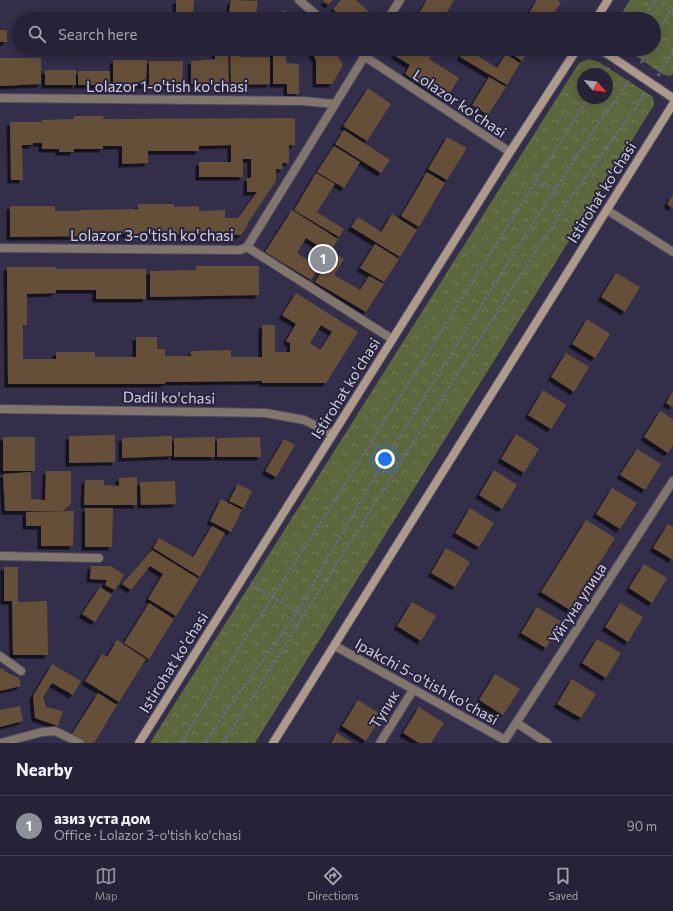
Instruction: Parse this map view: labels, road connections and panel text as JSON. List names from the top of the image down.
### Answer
{
  "streets": {
    "main road": ["Istirohat ko'chasi"],
    "street": [
      "Lolazor 1-o'tish ko'chasi",
      "Lolazor ko'chasi",
      "Lolazor 3-o'tish ko'chasi",
      "Dadil ko'chasi",
      "Уйгуна улица",
      "Ipakchi 5-o'tish ko'chasi",
      "Тупик"
    ]
  },
  "crossings": [
    ["Lolazor 1-o'tish ko'chasi", "Lolazor 3-o'tish ko'chasi"],
    ["Lolazor ko'chasi", "Istirohat ko'chasi"],
    ["Istirohat ko'chasi", "Dadil ko'chasi"],
    ["Istirohat ko'chasi", "Ipakchi 5-o'tish ko'chasi"],
    ["Уйгуна улица", "Ipakchi 5-o'tish ko'chasi"],
    ["Ipakchi 5-o'tish ko'chasi", "Тупик"]
  ],
  "north": "bottom right",
  "page": {
    "search": "Search here",
    "pins": "1",
    "heading": "Nearby",
    "list": [
      {
        "mark": "1",
        "name": "азиз уста дом",
        "note": "Office · Lolazor 3-o'tish ko'chasi",
        "value": "90 m"
      }
    ],
    "nav": ["Map", "Directions", "Saved"]
  }
}
